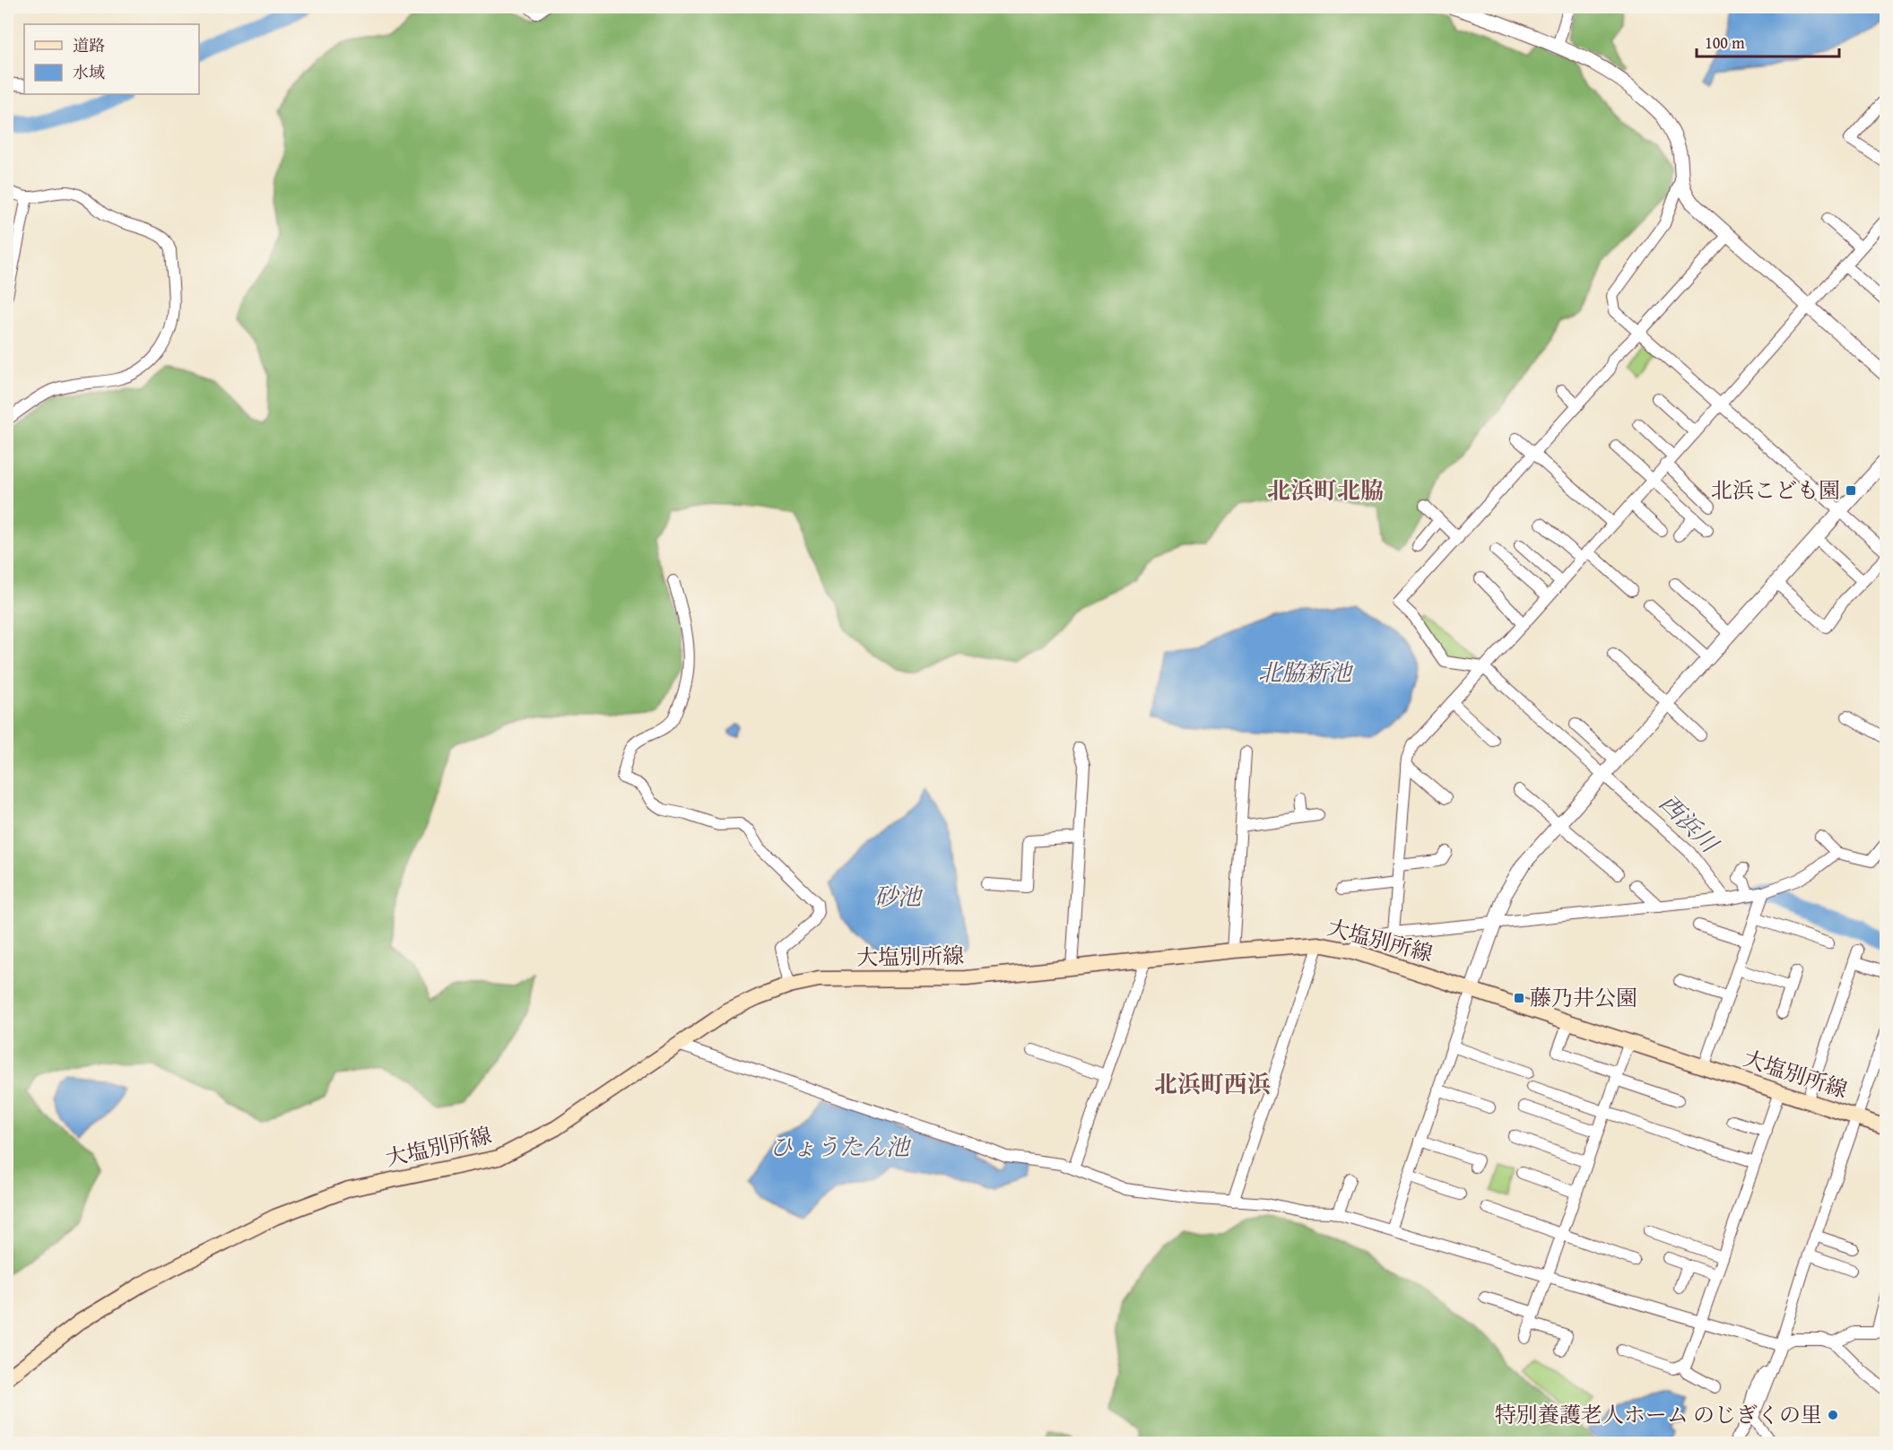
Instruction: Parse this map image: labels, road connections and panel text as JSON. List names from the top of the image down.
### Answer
{
  "streets": {
    "main road": ["大塩別所線"]
  },
  "districts": ["北浜町北脇", "北浜町西浜"],
  "water": [
    "北脇新池",
    "西浜川",
    "砂池",
    "ひょうたん池"
  ],
  "places": {
    "transit": ["北浜こども園", "藤乃井公園"],
    "other": ["特別養護老人ホーム のじぎくの里"]
  },
  "legend": ["道路", "水域"],
  "scale_bar": "100 m"
}
